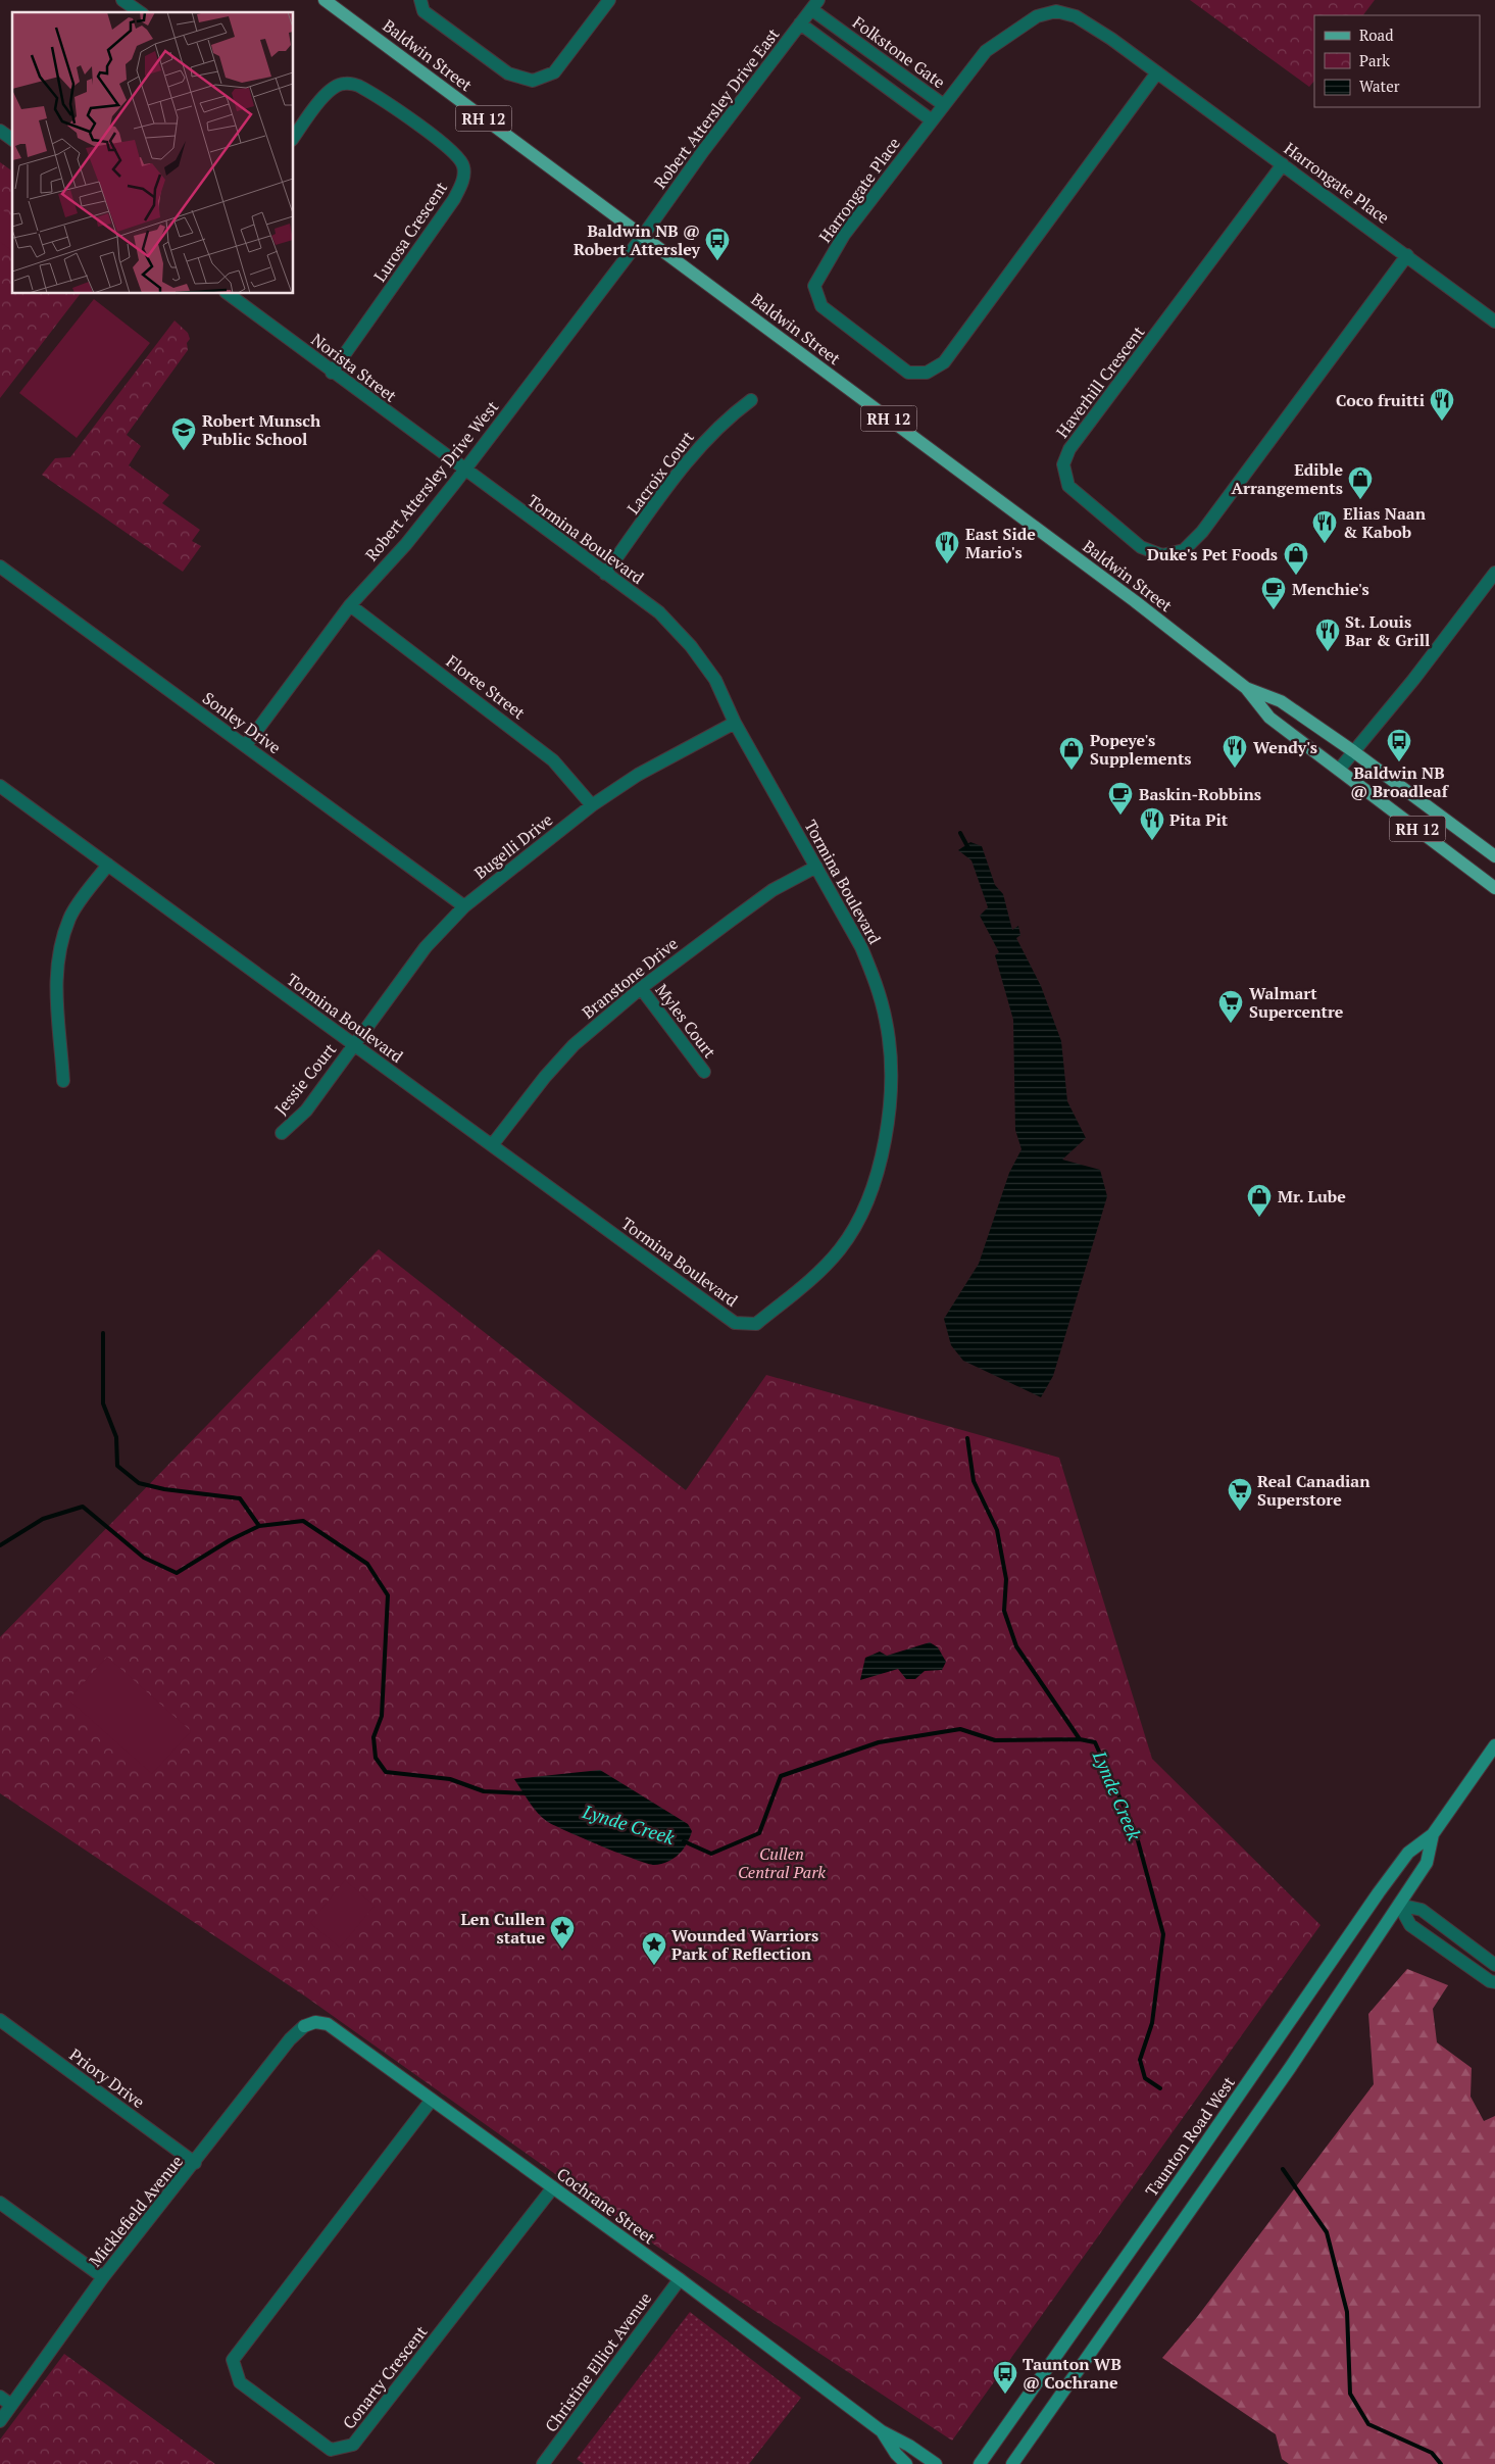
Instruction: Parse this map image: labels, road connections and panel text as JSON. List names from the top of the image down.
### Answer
{
  "streets": {
    "main road": [
      "Baldwin Street",
      "RH 12",
      "Taunton Road West",
      "Cochrane Street"
    ],
    "street": [
      "Folkstone Gate",
      "Robert Attersley Drive East",
      "Harrongate Place",
      "Lurosa Crescent",
      "Norista Street",
      "Haverhill Crescent",
      "Lacroix Court",
      "Robert Attersley Drive West",
      "Tormina Boulevard",
      "Floree Street",
      "Sonley Drive",
      "Bugelli Drive",
      "Branstone Drive",
      "Myles Court",
      "Jessie Court",
      "Priory Drive",
      "Micklefield Avenue",
      "Christine Elliot Avenue",
      "Conarty Crescent"
    ]
  },
  "crossings": [
    ["Folkstone Gate", "Robert Attersley Drive East"],
    ["Folkstone Gate", "Harrongate Place"],
    ["Baldwin Street", "Robert Attersley Drive East"],
    ["Baldwin Street", "Robert Attersley Drive West"],
    ["Robert Attersley Drive East", "Robert Attersley Drive West"],
    ["Harrongate Place", "Haverhill Crescent"],
    ["Lurosa Crescent", "Norista Street"],
    ["Norista Street", "Robert Attersley Drive West"],
    ["Norista Street", "Tormina Boulevard"],
    ["Lacroix Court", "Tormina Boulevard"],
    ["Robert Attersley Drive West", "Tormina Boulevard"],
    ["Robert Attersley Drive West", "Floree Street"],
    ["Robert Attersley Drive West", "Sonley Drive"],
    ["Tormina Boulevard", "Bugelli Drive"],
    ["Tormina Boulevard", "Branstone Drive"],
    ["Tormina Boulevard", "Jessie Court"],
    ["Floree Street", "Bugelli Drive"],
    ["Sonley Drive", "Bugelli Drive"],
    ["Bugelli Drive", "Jessie Court"],
    ["Branstone Drive", "Myles Court"],
    ["Priory Drive", "Micklefield Avenue"],
    ["Cochrane Street", "Micklefield Avenue"],
    ["Cochrane Street", "Christine Elliot Avenue"],
    ["Cochrane Street", "Conarty Crescent"]
  ],
  "water": ["Lynde Creek"],
  "parks": ["Cullen Central Park"],
  "places": {
    "bus stop": ["Baldwin NB @ Robert Attersley", "Baldwin NB @ Broadleaf", "Taunton WB @ Cochrane"],
    "restaurant": [
      "Coco fruitti",
      "Elias Naan & Kabob",
      "East Side Mario's",
      "St. Louis Bar & Grill",
      "Wendy's",
      "Pita Pit"
    ],
    "school or university": ["Robert Munsch Public School"],
    "shop": [
      "Edible Arrangements",
      "Duke's Pet Foods",
      "Popeye's Supplements",
      "Mr. Lube"
    ],
    "cafe": ["Menchie's", "Baskin-Robbins"],
    "supermarket": ["Walmart Supercentre", "Real Canadian Superstore"],
    "place": ["Len Cullen statue", "Wounded Warriors Park of Reflection"]
  },
  "legend": ["Road", "Park", "Water"]
}
